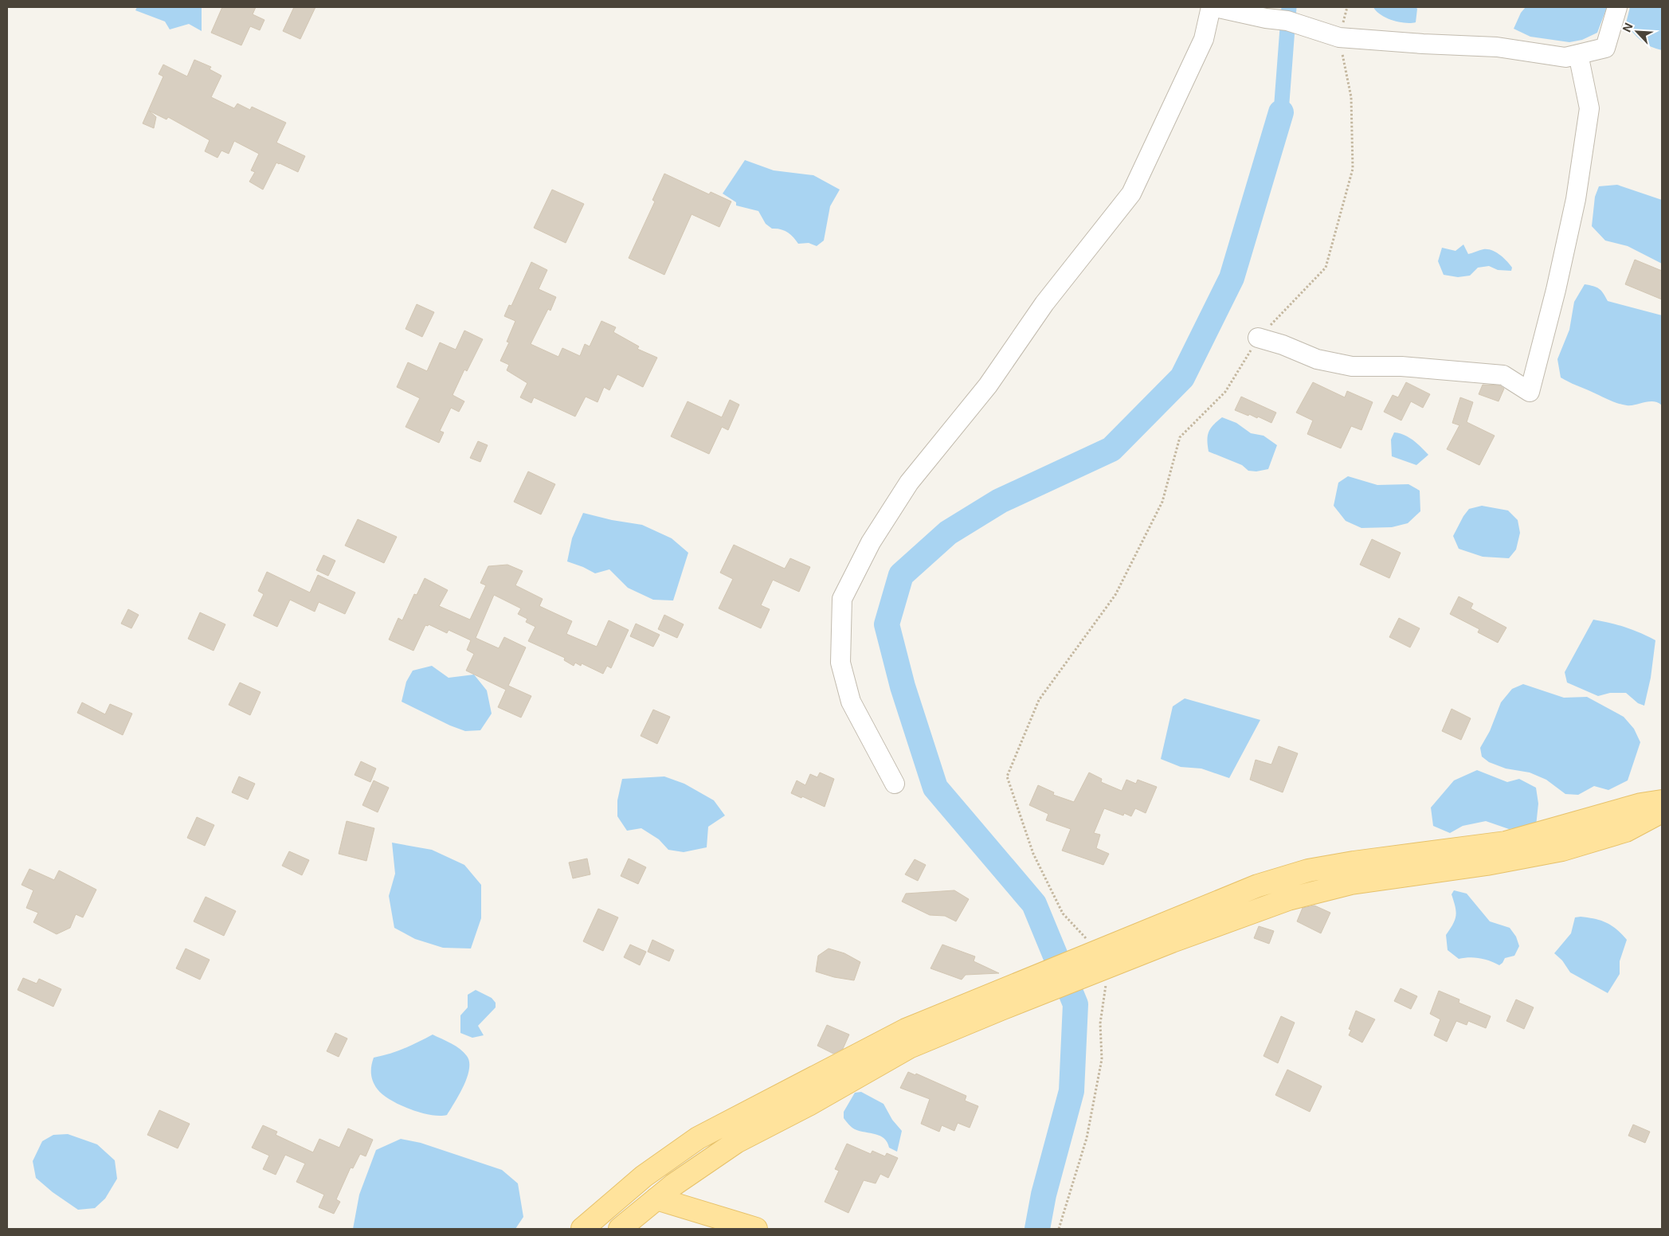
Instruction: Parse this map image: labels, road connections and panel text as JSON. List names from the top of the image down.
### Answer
{
  "north": "top left"
}
